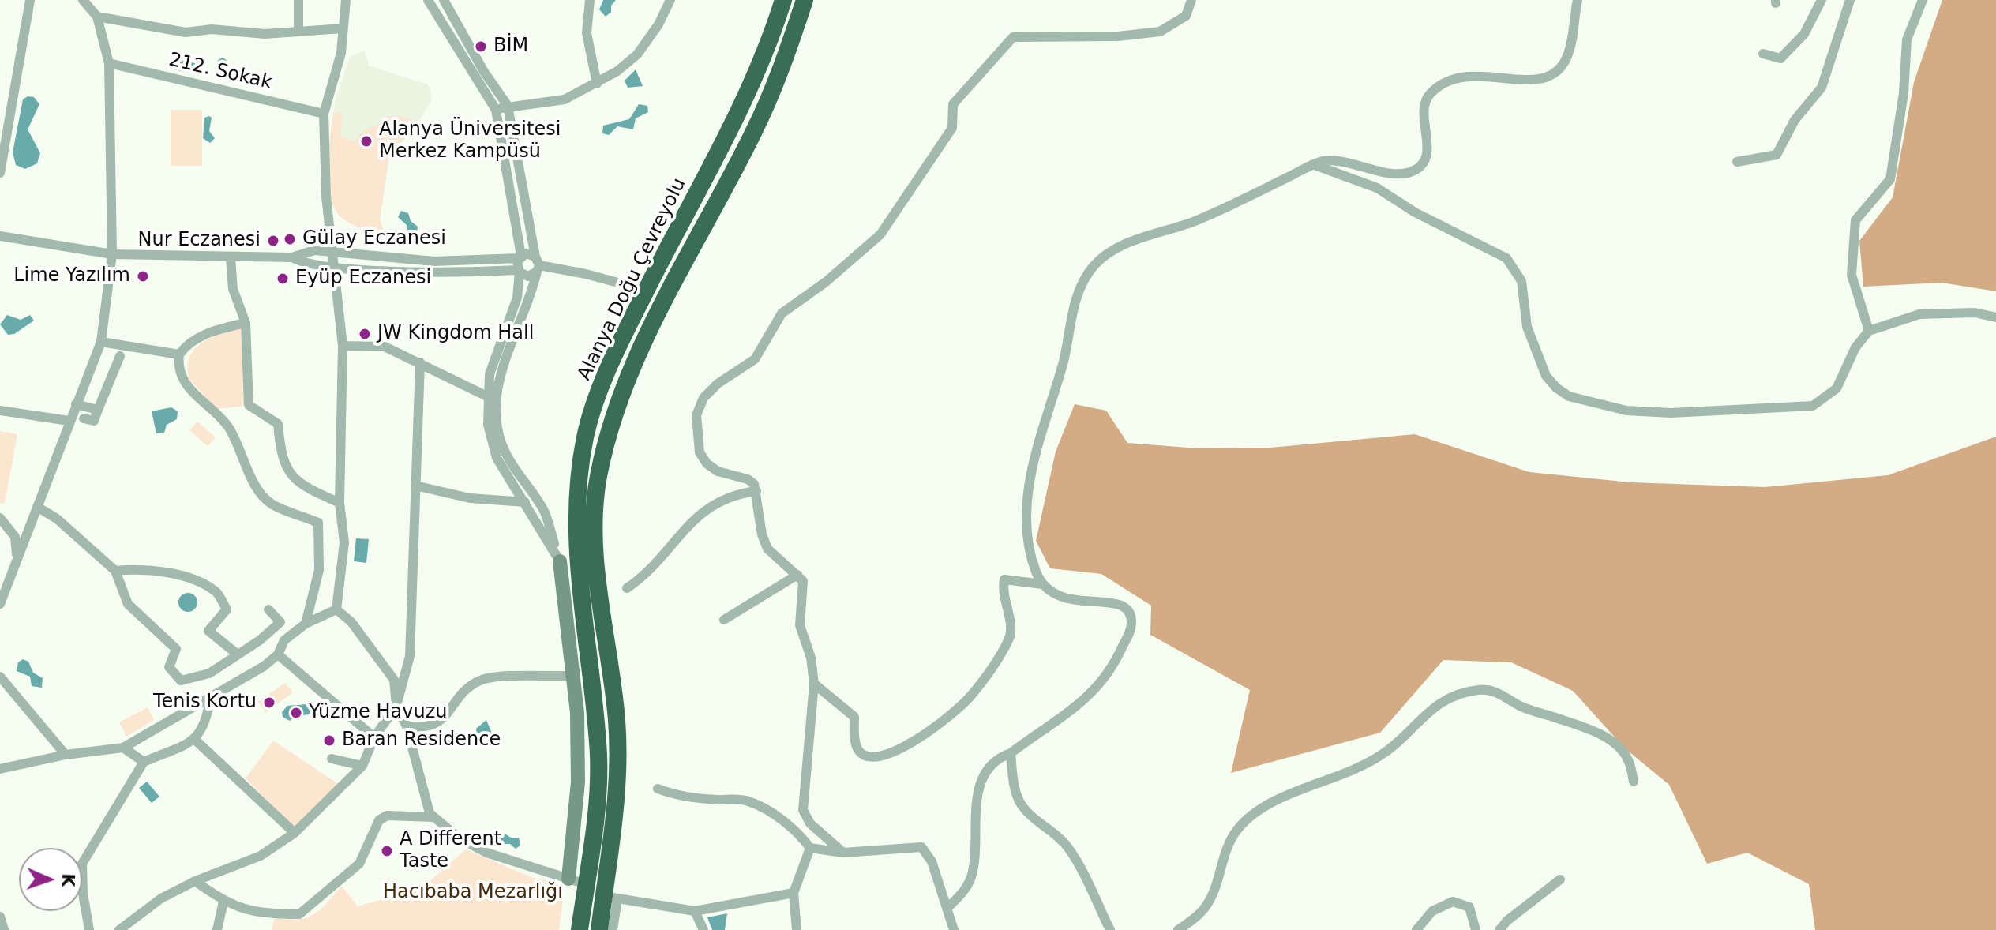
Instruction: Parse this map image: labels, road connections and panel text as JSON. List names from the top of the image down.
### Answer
{
  "streets": {
    "highway": ["Alanya Doğu Çevreyolu"],
    "street": ["212. Sokak"]
  },
  "parks": ["Hacıbaba Mezarlığı"],
  "places": [
    "BİM",
    "Alanya Üniversitesi Merkez Kampüsü",
    "Gülay Eczanesi",
    "Nur Eczanesi",
    "Lime Yazılım",
    "Eyüp Eczanesi",
    "JW Kingdom Hall",
    "Tenis Kortu",
    "Yüzme Havuzu",
    "Baran Residence",
    "A Different Taste"
  ],
  "north": "right"
}
